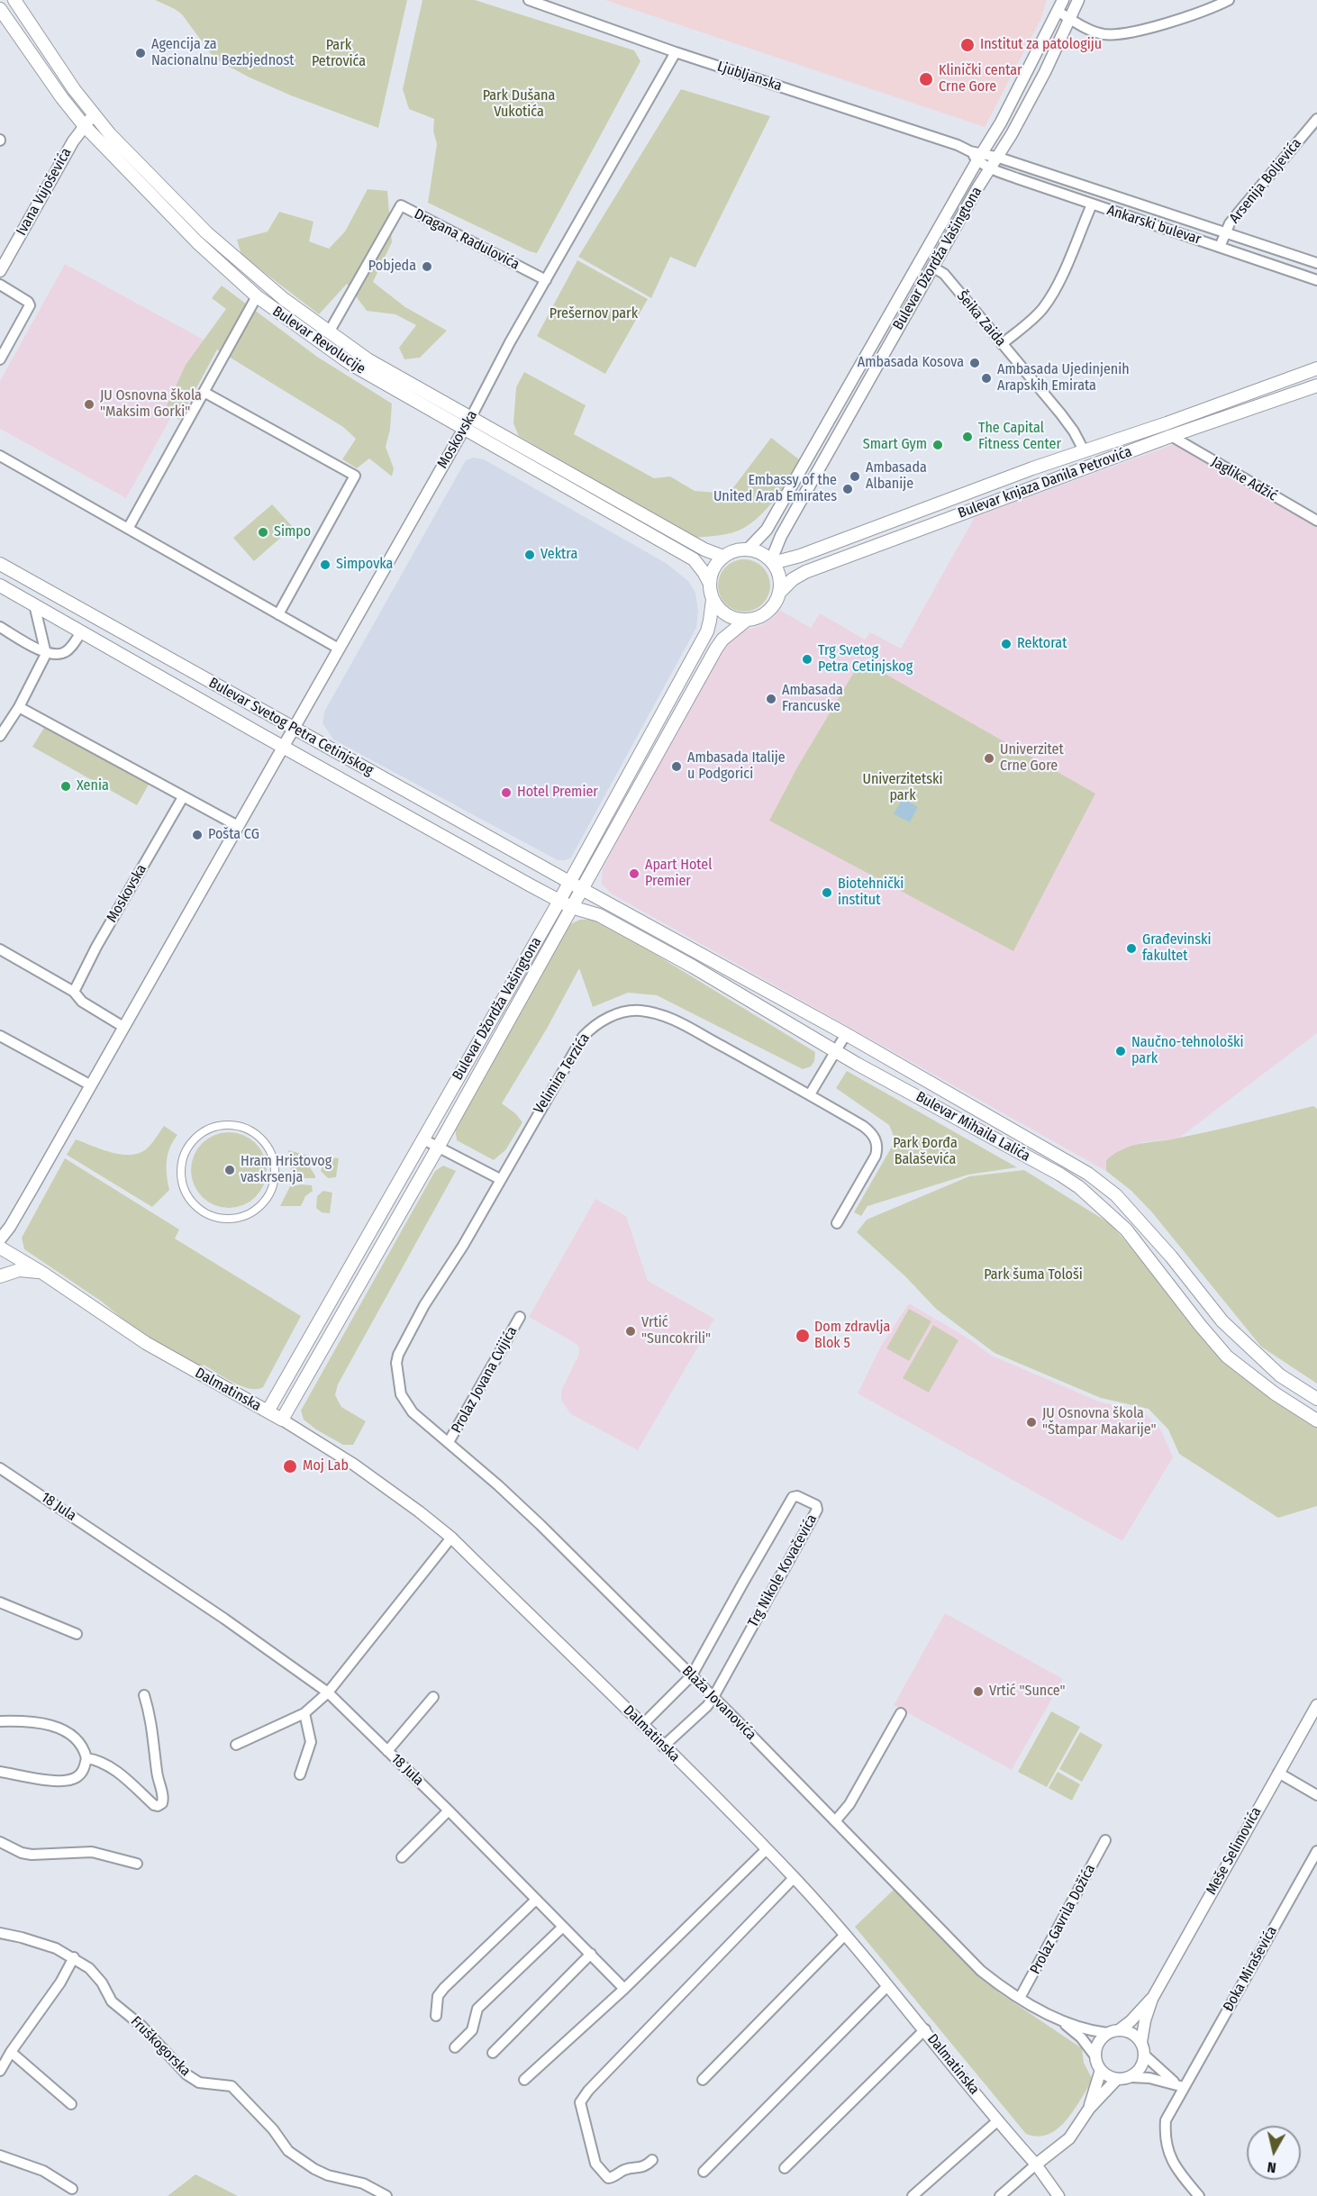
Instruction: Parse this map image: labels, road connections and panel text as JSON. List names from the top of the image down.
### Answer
{
  "streets": {
    "main road": [
      "Bulevar Džordža Vašingtona",
      "Bulevar Revolucije",
      "Bulevar knjaza Danila Petrovića",
      "Bulevar Svetog Petra Cetinjskog",
      "Bulevar Mihaila Lalića",
      "Dalmatinska"
    ],
    "street": [
      "Ljubljanska",
      "Arsenija Boljevića",
      "Ivana Vujoševića",
      "Ankarski bulevar",
      "Dragana Radulovića",
      "Šeika Zaida",
      "Moskovska",
      "Jaglike Adžić",
      "Velimira Terzića",
      "Prolaz Jovana Cvijića",
      "18 Jula",
      "Trg Nikole Kovačevića",
      "Blaža Jovanovića",
      "Meše Selimovića",
      "Prolaz Gavrila Dožića",
      "Đoka Miraševića",
      "Fruškogorska"
    ]
  },
  "crossings": [
    ["Ljubljanska", "Ankarski bulevar"],
    ["Ljubljanska", "Bulevar Džordža Vašingtona"],
    ["Ljubljanska", "Moskovska"],
    ["Arsenija Boljevića", "Ankarski bulevar"],
    ["Ivana Vujoševića", "Bulevar Revolucije"],
    ["Ankarski bulevar", "Bulevar Džordža Vašingtona"],
    ["Dragana Radulovića", "Bulevar Revolucije"],
    ["Dragana Radulovića", "Moskovska"],
    ["Bulevar Džordža Vašingtona", "Šeika Zaida"],
    ["Bulevar Džordža Vašingtona", "Bulevar Revolucije"],
    ["Bulevar Džordža Vašingtona", "Bulevar knjaza Danila Petrovića"],
    ["Bulevar Džordža Vašingtona", "Bulevar Svetog Petra Cetinjskog"],
    ["Bulevar Džordža Vašingtona", "Bulevar Mihaila Lalića"],
    ["Bulevar Džordža Vašingtona", "Dalmatinska"],
    ["Šeika Zaida", "Bulevar knjaza Danila Petrovića"],
    ["Bulevar Revolucije", "Moskovska"],
    ["Bulevar Revolucije", "Bulevar knjaza Danila Petrovića"],
    ["Moskovska", "Bulevar Svetog Petra Cetinjskog"],
    ["Moskovska", "Dalmatinska"],
    ["Jaglike Adžić", "Bulevar knjaza Danila Petrovića"],
    ["Bulevar Svetog Petra Cetinjskog", "Bulevar Mihaila Lalića"],
    ["Velimira Terzića", "Blaža Jovanovića"],
    ["Prolaz Jovana Cvijića", "Blaža Jovanovića"],
    ["Trg Nikole Kovačevića", "Blaža Jovanovića"],
    ["Blaža Jovanovića", "Meše Selimovića"],
    ["Blaža Jovanovića", "Prolaz Gavrila Dožića"]
  ],
  "parks": [
    "Park Petrovića",
    "Park Dušana Vukotića",
    "Prešernov park",
    "Univerzitetski park",
    "Park Đorđa Balaševića",
    "Park šuma Tološi"
  ],
  "places": [
    "Institut za patologiju",
    "Agencija za Nacionalnu Bezbjednost",
    "Klinički centar Crne Gore",
    "Pobjeda",
    "Ambasada Kosova",
    "Ambasada Ujedinjenih Arapskih Emirata",
    "JU Osnovna škola \"Maksim Gorki\"",
    "The Capital Fitness Center",
    "Smart Gym",
    "Ambasada Albanije",
    "Embassy of the United Arab Emirates",
    "Simpo",
    "Vektra",
    "Simpovka",
    "Rektorat",
    "Trg Svetog Petra Cetinjskog",
    "Ambasada Francuske",
    "Univerzitet Crne Gore",
    "Ambasada Italije u Podgorici",
    "Xenia",
    "Hotel Premier",
    "Pošta CG",
    "Apart Hotel Premier",
    "Biotehnički institut",
    "Građevinski fakultet",
    "Naučno-tehnološki park",
    "Hram Hristovog vaskrsenja",
    "Vrtić \"Suncokrili\"",
    "Dom zdravlja Blok 5",
    "JU Osnovna škola \"Štampar Makarije\"",
    "Moj Lab",
    "Vrtić \"Sunce\""
  ],
  "north": "bottom"
}
